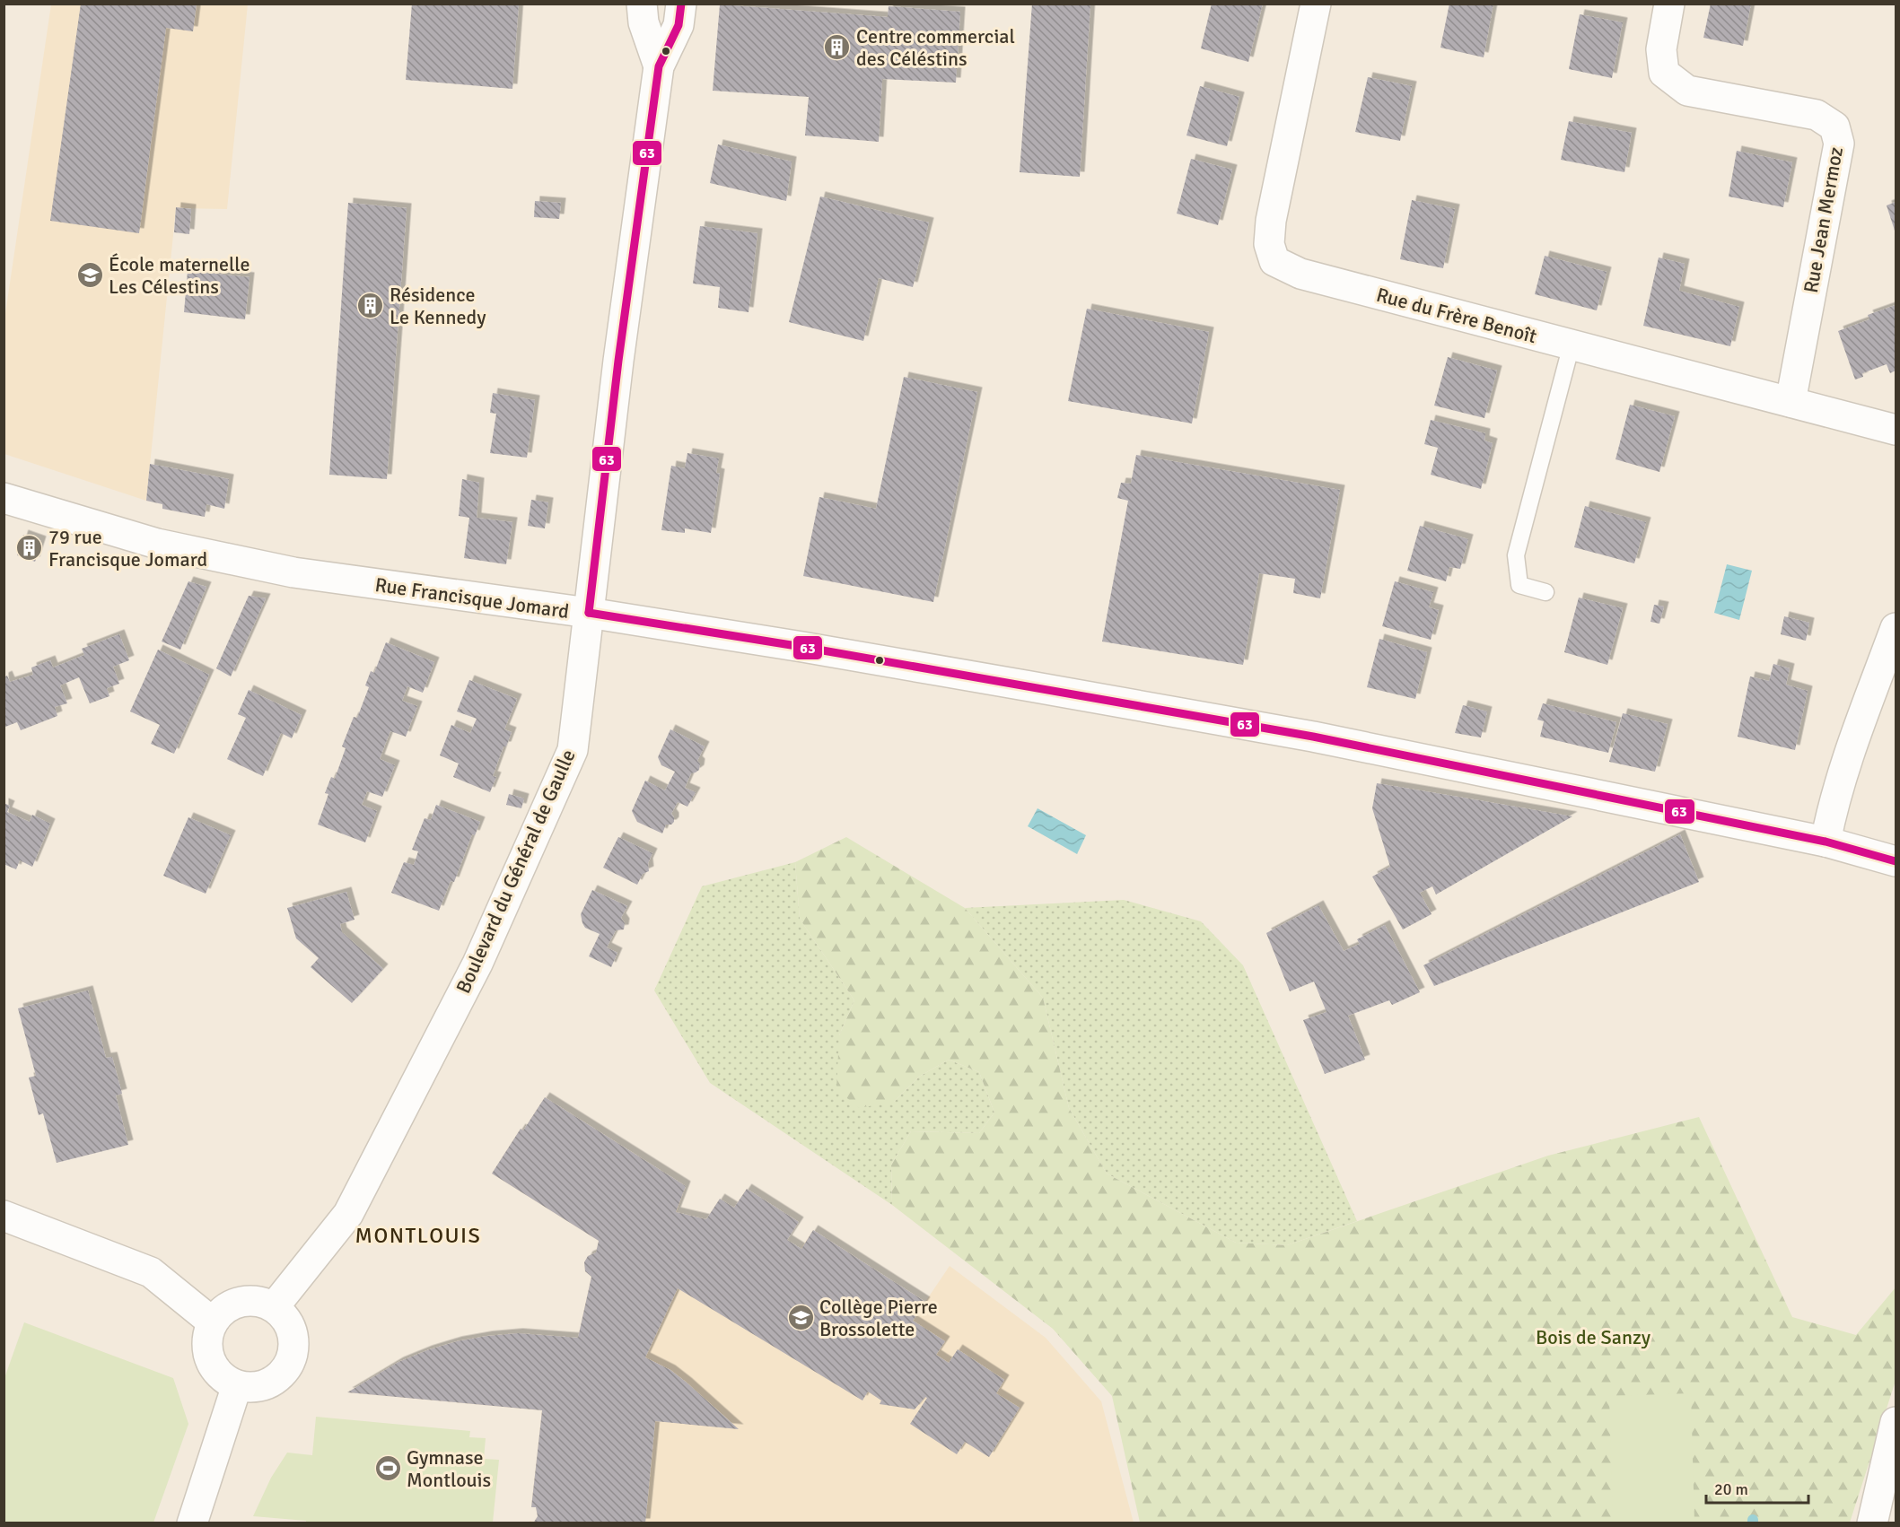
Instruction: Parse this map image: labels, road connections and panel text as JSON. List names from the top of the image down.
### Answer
{
  "streets": {
    "street": [
      "Rue Jean Mermoz",
      "Rue du Frère Benoît",
      "Rue Francisque Jomard",
      "Boulevard du Général de Gaulle"
    ]
  },
  "crossings": [
    ["Rue Jean Mermoz", "Rue du Frère Benoît"],
    ["Rue Francisque Jomard", "Boulevard du Général de Gaulle"]
  ],
  "districts": ["MONTLOUIS"],
  "parks": ["Bois de Sanzy"],
  "places": {
    "building": ["Centre commercial des Céléstins", "Résidence Le Kennedy", "79 rue Francisque Jomard"],
    "school or university": ["École maternelle Les Célestins", "Collège Pierre Brossolette"],
    "sports": ["Gymnase Montlouis"]
  },
  "lines": ["transit line 63"],
  "scale_bar": "20 m"
}
